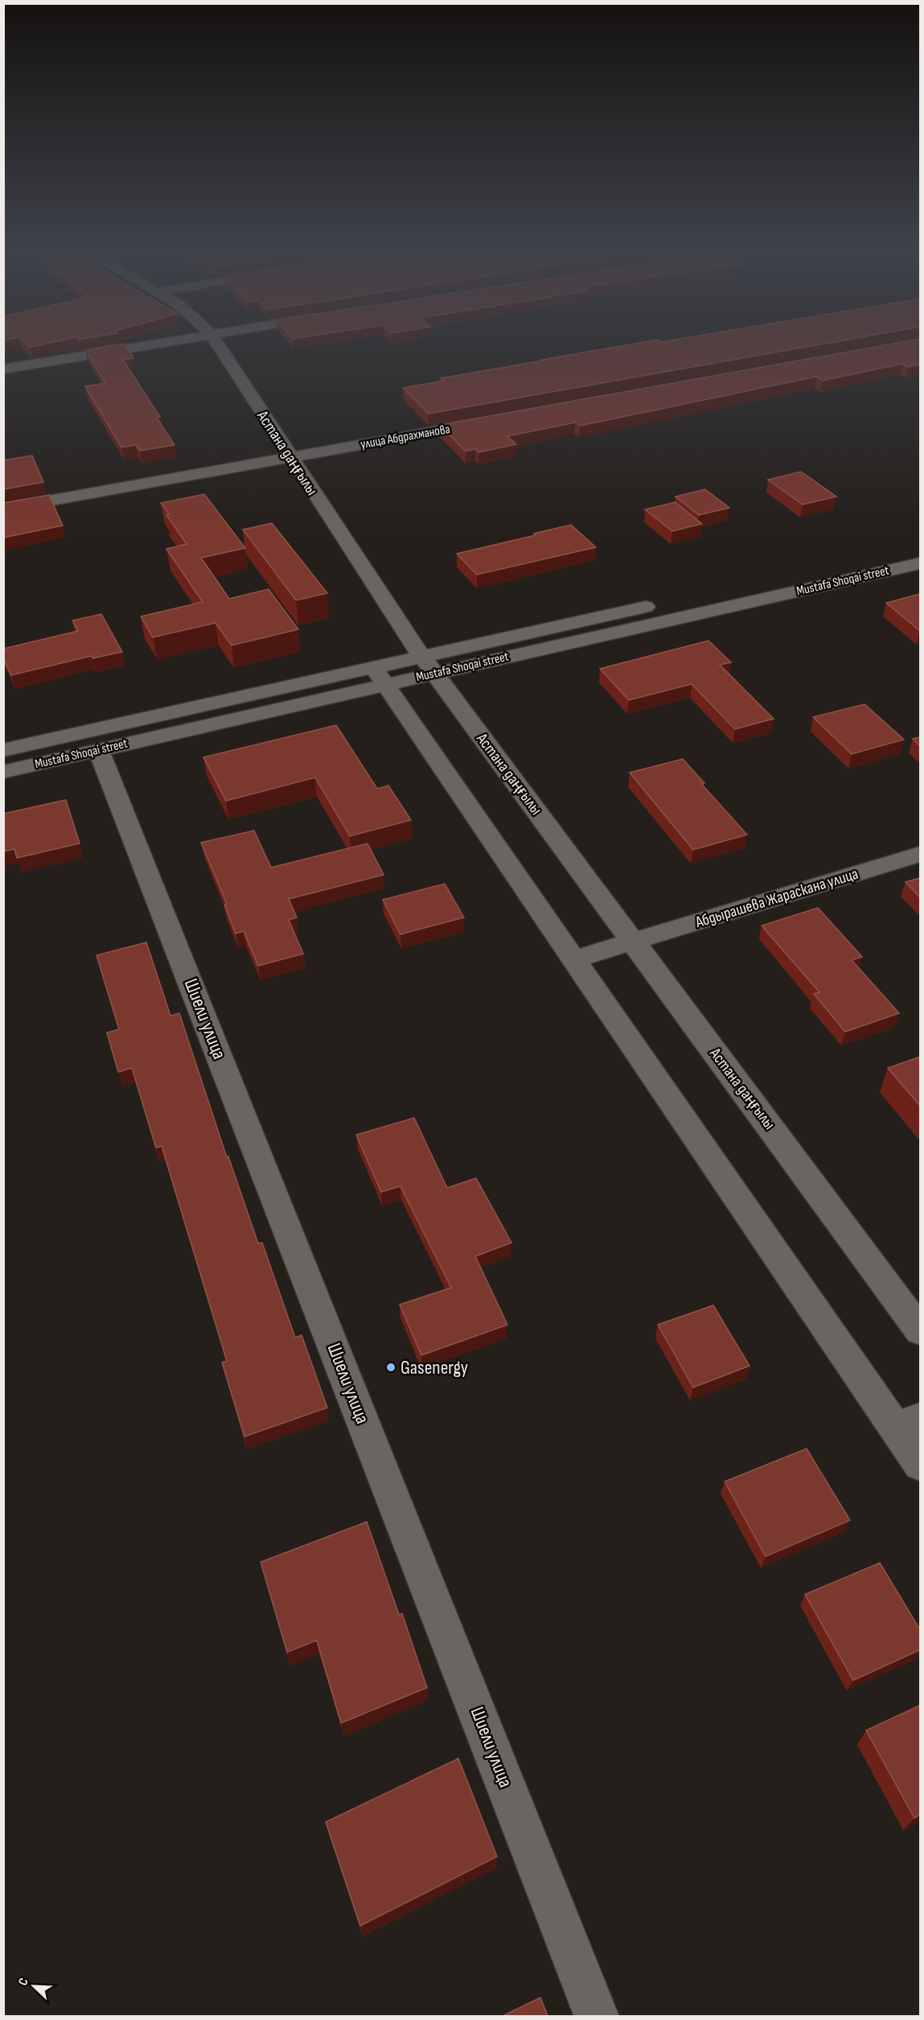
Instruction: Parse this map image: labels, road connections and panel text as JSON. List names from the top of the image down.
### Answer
{
  "streets": {
    "street": [
      "улица Абдрахманова",
      "Астана даңғылы",
      "Mustafa Shoqai street",
      "Абдырашева Жараскана улица",
      "Шиели улица"
    ]
  },
  "crossings": [
    ["улица Абдрахманова", "Астана даңғылы"],
    ["Астана даңғылы", "Mustafa Shoqai street"],
    ["Астана даңғылы", "Абдырашева Жараскана улица"],
    ["Mustafa Shoqai street", "Шиели улица"]
  ],
  "places": ["Gasenergy"],
  "north": "top left"
}
